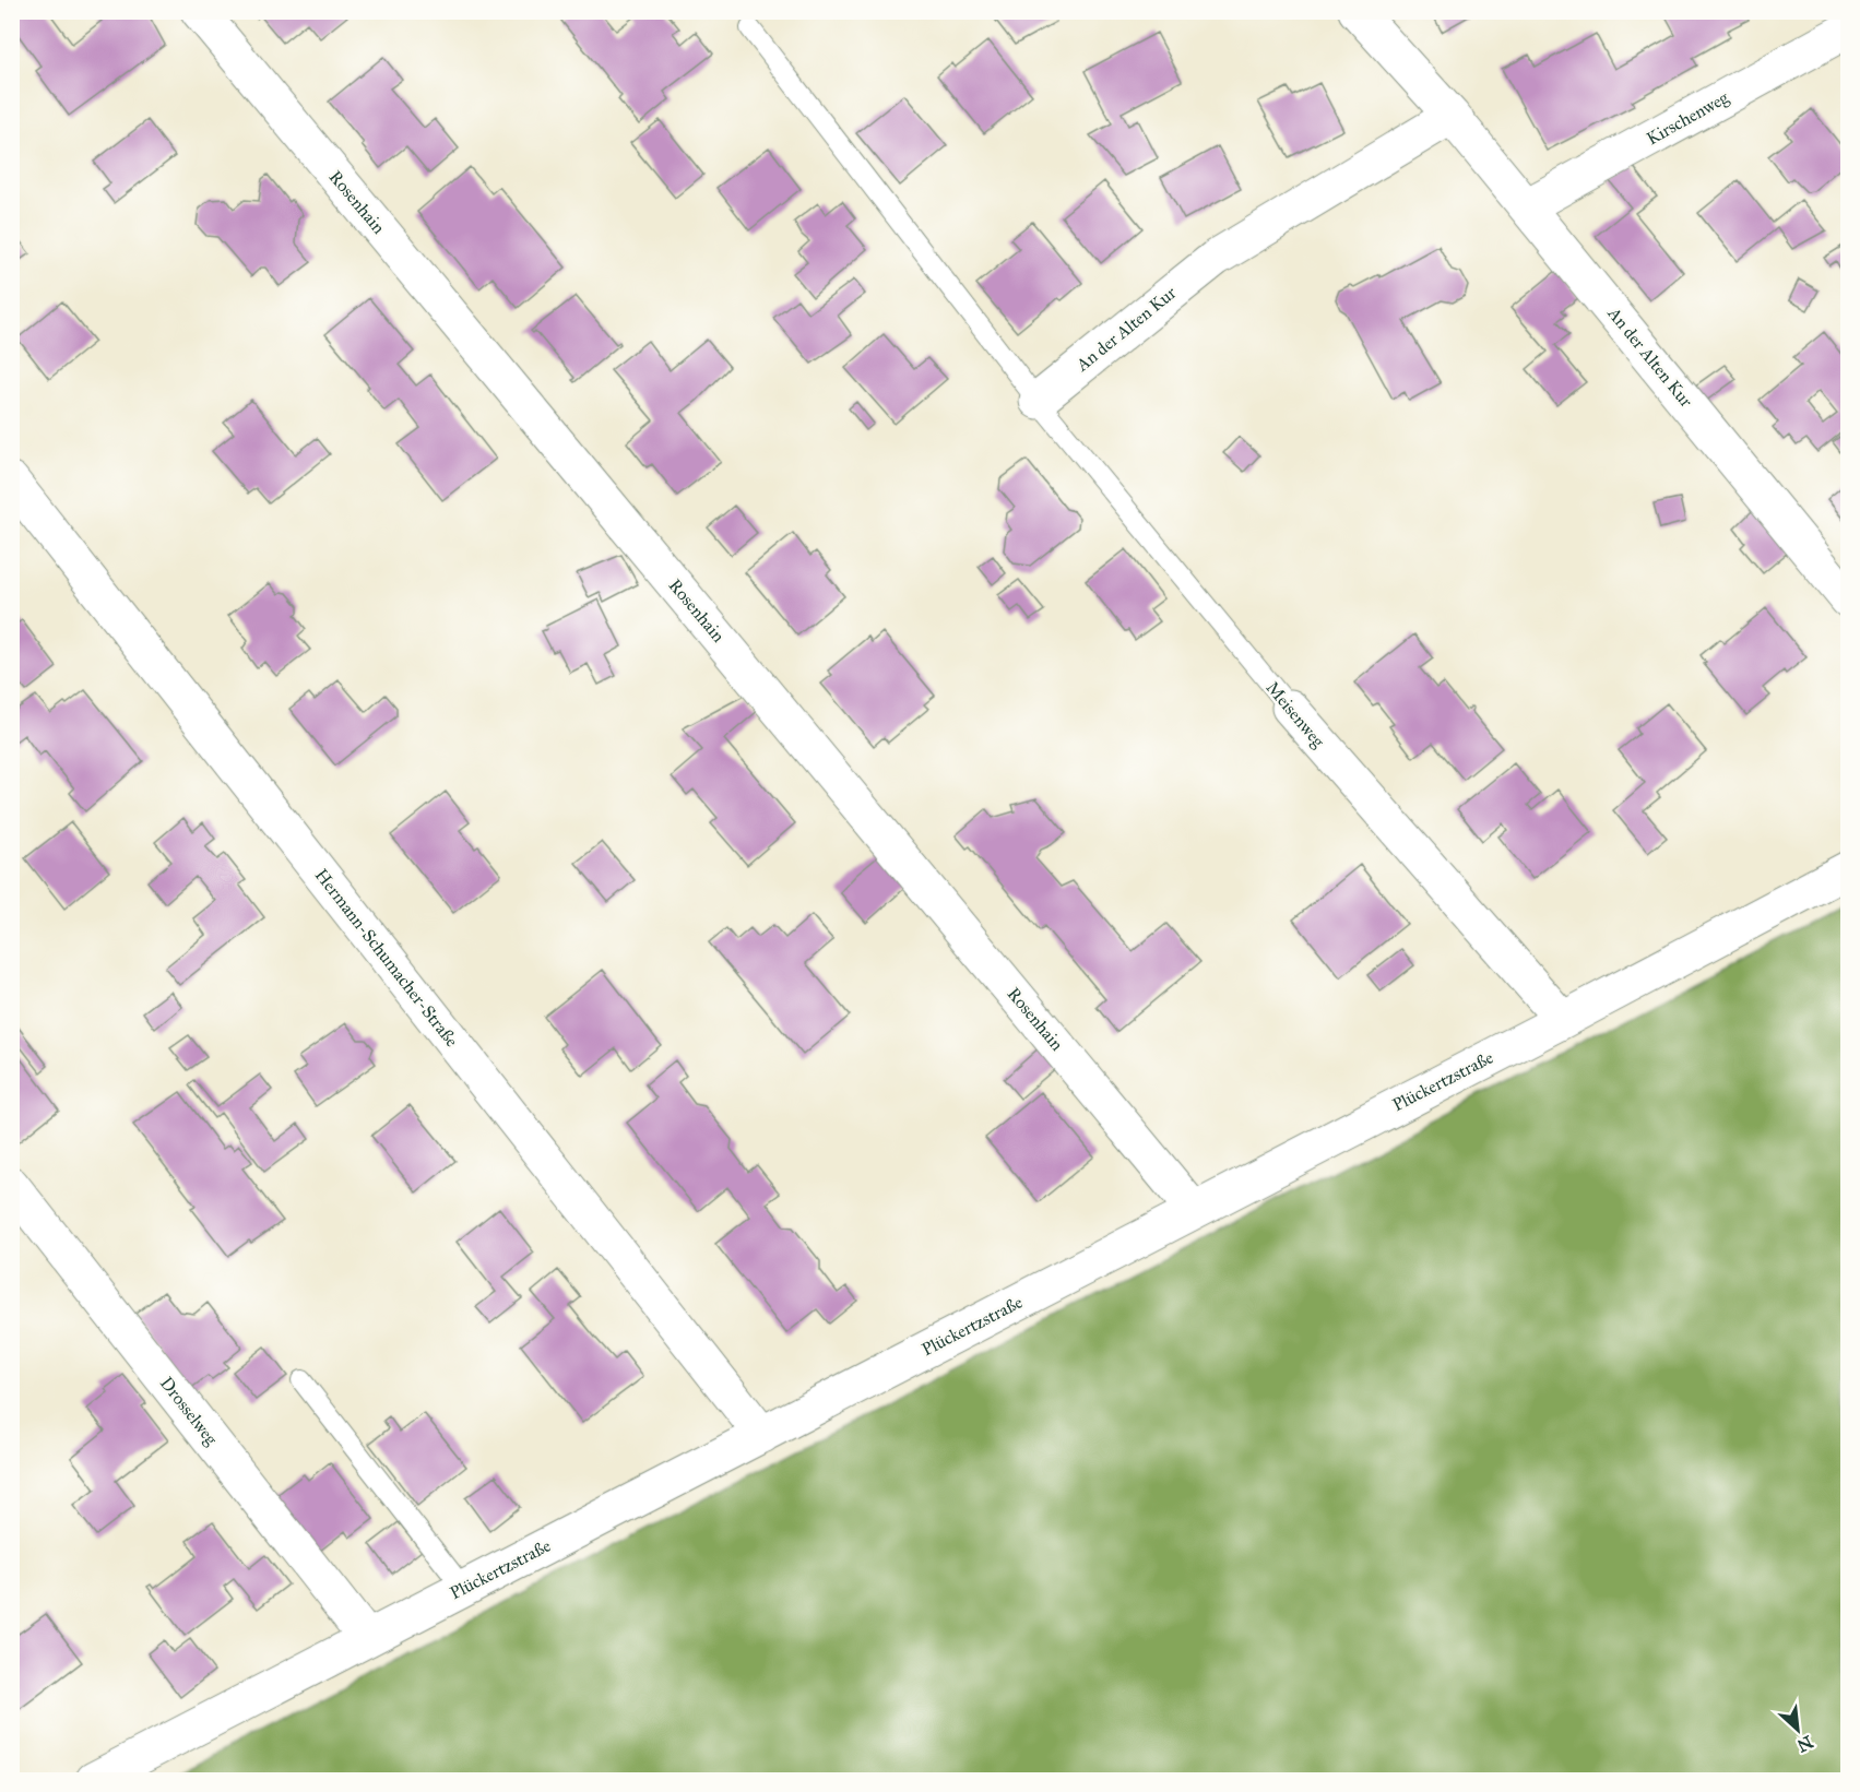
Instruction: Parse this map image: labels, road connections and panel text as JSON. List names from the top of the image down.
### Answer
{
  "streets": {
    "street": [
      "Kirschenweg",
      "Rosenhain",
      "An der Alten Kur",
      "Meisenweg",
      "Hermann-Schumacher-Straße",
      "Plückertzstraße",
      "Drosselweg"
    ]
  },
  "crossings": [
    ["Kirschenweg", "An der Alten Kur"],
    ["Rosenhain", "Plückertzstraße"],
    ["An der Alten Kur", "Meisenweg"],
    ["Meisenweg", "Plückertzstraße"],
    ["Hermann-Schumacher-Straße", "Plückertzstraße"],
    ["Plückertzstraße", "Drosselweg"]
  ],
  "north": "bottom right"
}
